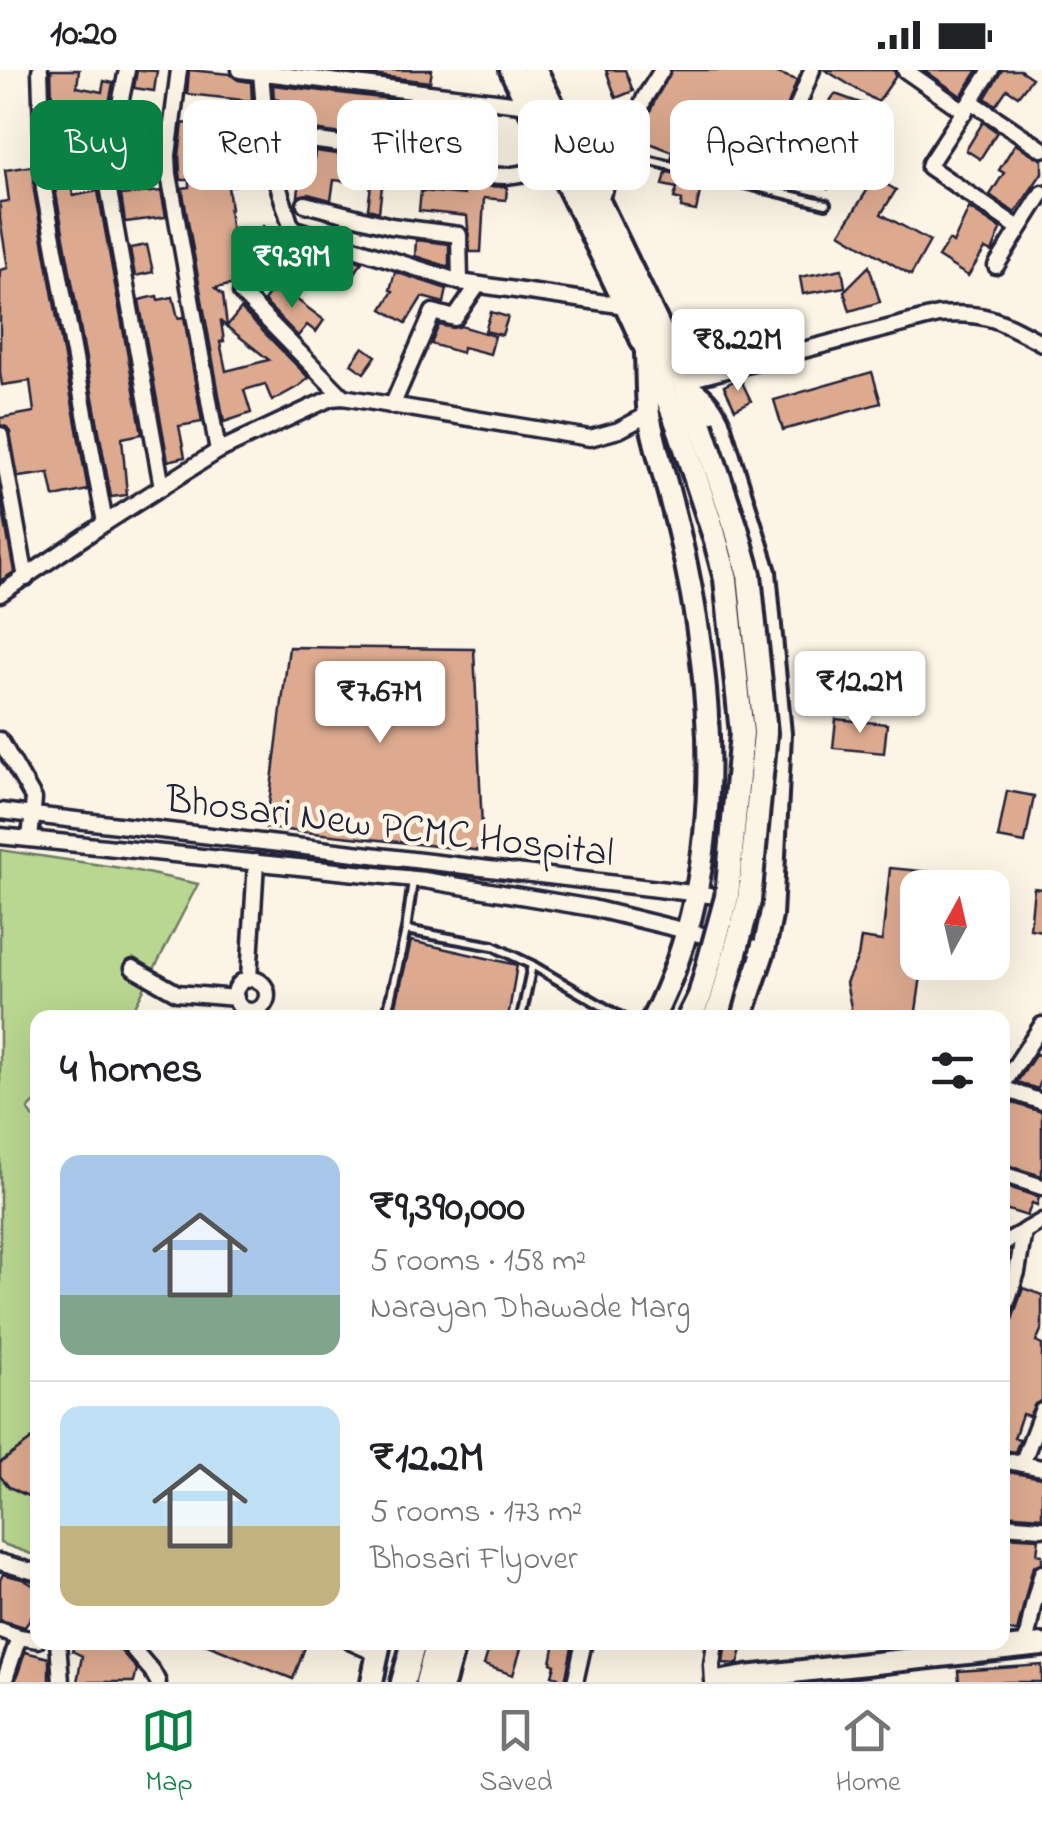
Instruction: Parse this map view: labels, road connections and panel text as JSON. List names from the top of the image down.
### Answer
{
  "streets": {
    "street": ["Bhosari New PCMC Hospital"]
  },
  "north": "top",
  "page": {
    "status": "10:20",
    "chip": [
      "Buy",
      "Rent",
      "Filters",
      "New",
      "Apartment"
    ],
    "price": [
      "₹9.39M",
      "₹8.22M",
      "₹12.2M",
      "₹7.67M"
    ],
    "heading": "4 homes",
    "list": [
      {
        "name": "₹9,390,000",
        "note": "5 rooms · 158 m² · Narayan Dhawade Marg"
      },
      {
        "name": "₹12.2M",
        "note": "5 rooms · 173 m² · Bhosari Flyover"
      }
    ],
    "tabs": ["Map", "Saved", "Home"]
  }
}
